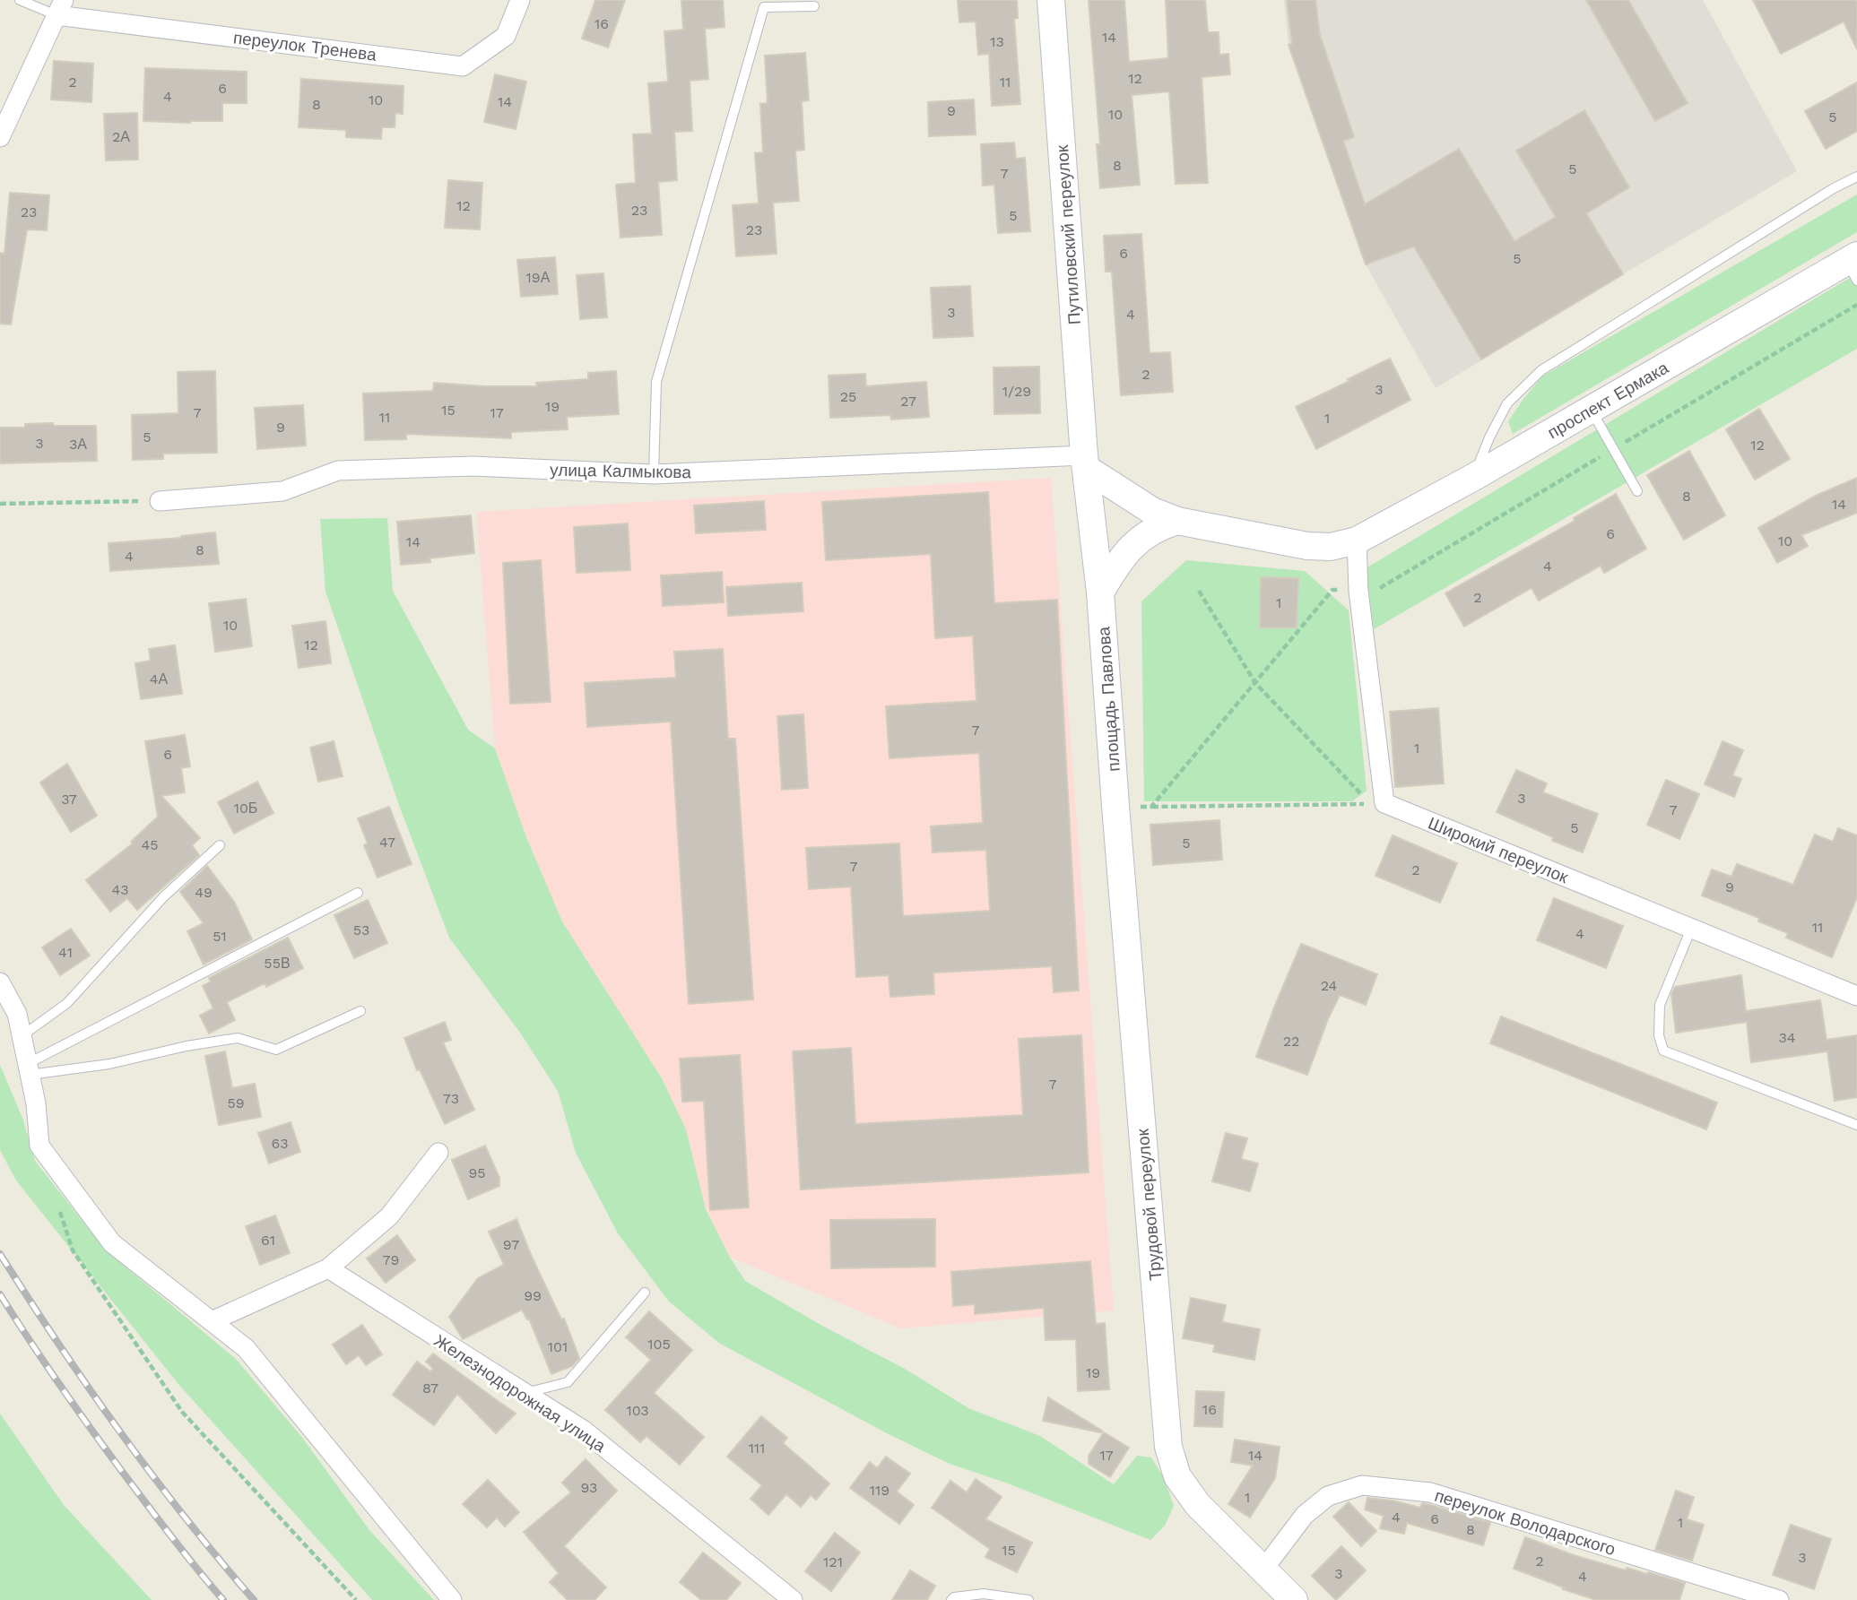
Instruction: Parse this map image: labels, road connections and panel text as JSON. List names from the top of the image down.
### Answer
{
  "streets": {
    "street": [
      "переулок Тренева",
      "Путиловский переулок",
      "проспект Ермака",
      "улица Калмыкова",
      "площадь Павлова",
      "Широкий переулок",
      "Трудовой переулок",
      "Железнодорожная улица",
      "переулок Володарского"
    ]
  },
  "crossings": [
    ["Путиловский переулок", "улица Калмыкова"],
    ["Путиловский переулок", "площадь Павлова"],
    ["проспект Ермака", "Широкий переулок"],
    ["улица Калмыкова", "площадь Павлова"],
    ["площадь Павлова", "Трудовой переулок"],
    ["Трудовой переулок", "переулок Володарского"]
  ],
  "house_numbers": [
    "16",
    "14",
    "13",
    "12",
    "2",
    "11",
    "6",
    "4",
    "10",
    "14",
    "8",
    "9",
    "10",
    "5",
    "2А",
    "8",
    "5",
    "7",
    "12",
    "23",
    "23",
    "5",
    "23",
    "6",
    "5",
    "19А",
    "3",
    "4",
    "2",
    "3",
    "1/29",
    "25",
    "27",
    "19",
    "15",
    "7",
    "17",
    "11",
    "1",
    "9",
    "5",
    "3",
    "3А",
    "12",
    "8",
    "14",
    "6",
    "10",
    "14",
    "8",
    "4",
    "4",
    "2",
    "1",
    "10",
    "12",
    "4А",
    "7",
    "1",
    "6",
    "3",
    "37",
    "10Б",
    "7",
    "5",
    "47",
    "5",
    "45",
    "7",
    "2",
    "9",
    "43",
    "49",
    "11",
    "53",
    "4",
    "51",
    "41",
    "55В",
    "24",
    "34",
    "22",
    "7",
    "73",
    "59",
    "63",
    "95",
    "61",
    "97",
    "79",
    "99",
    "105",
    "101",
    "19",
    "87",
    "16",
    "103",
    "111",
    "17",
    "14",
    "93",
    "119",
    "1",
    "4",
    "6",
    "1",
    "8",
    "15",
    "3",
    "2",
    "121",
    "3",
    "4"
  ]
}
